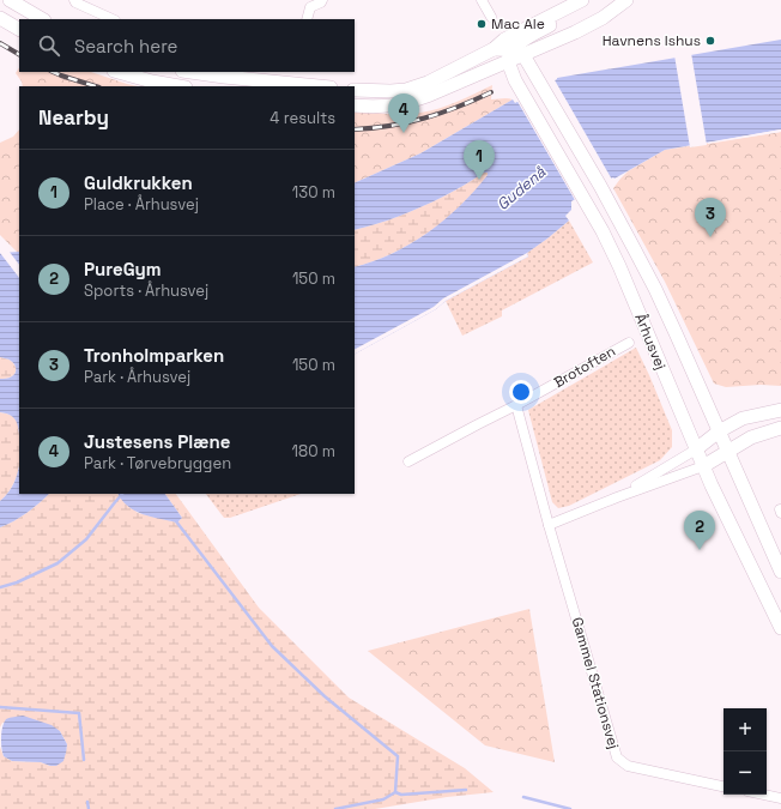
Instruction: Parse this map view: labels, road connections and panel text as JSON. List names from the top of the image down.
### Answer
{
  "streets": {
    "main road": ["Århusvej"],
    "street": ["Brotoften", "Gammel Stationsvej"]
  },
  "water": ["Gudenå"],
  "places": ["Mac Ale", "Havnens Ishus"],
  "page": {
    "search": "Search here",
    "heading": ["Nearby", "4 results"],
    "pins": [
      "4",
      "1",
      "3",
      "2"
    ],
    "list": [
      {
        "mark": "1",
        "name": "Guldkrukken",
        "note": "Place · Århusvej",
        "value": "130 m"
      },
      {
        "mark": "2",
        "name": "PureGym",
        "note": "Sports · Århusvej",
        "value": "150 m"
      },
      {
        "mark": "3",
        "name": "Tronholmparken",
        "note": "Park · Århusvej",
        "value": "150 m"
      },
      {
        "mark": "4",
        "name": "Justesens Plæne",
        "note": "Park · Tørvebryggen",
        "value": "180 m"
      }
    ],
    "map_buttons": ["+", "−"]
  }
}
